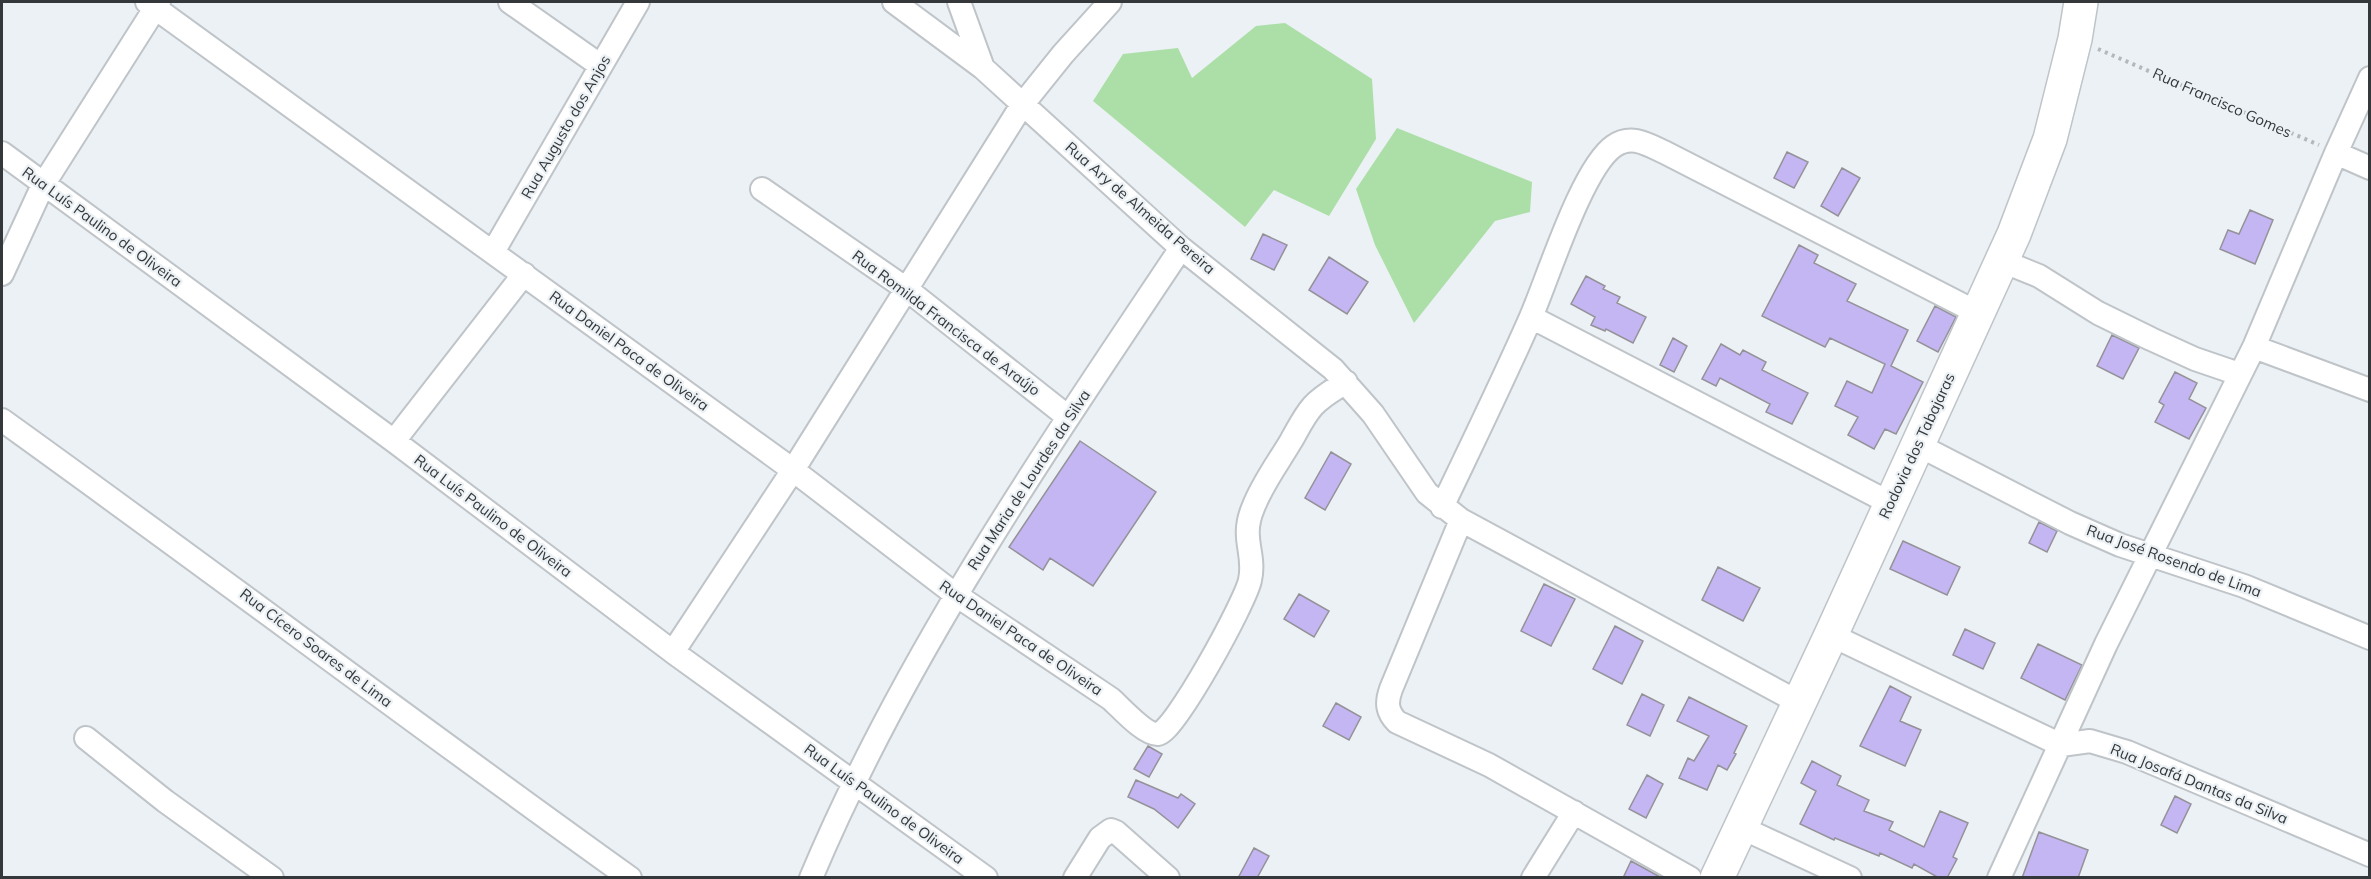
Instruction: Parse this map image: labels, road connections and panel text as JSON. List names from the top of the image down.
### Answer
{
  "streets": {
    "main road": ["Rodovia dos Tabajaras"],
    "street": [
      "Rua Augusto dos Anjos",
      "Rua Ary de Almeida Pereira",
      "Rua Luís Paulino de Oliveira",
      "Rua Romilda Francisca de Araújo",
      "Rua Daniel Paca de Oliveira",
      "Rua Maria de Lourdes da Silva",
      "Rua José Rosendo de Lima",
      "Rua Cícero Soares de Lima",
      "Rua Josafá Dantas da Silva"
    ],
    "path": ["Rua Francisco Gomes"]
  },
  "crossings": [
    ["Rua Francisco Gomes", "Rodovia dos Tabajaras"],
    ["Rua Augusto dos Anjos", "Rua Daniel Paca de Oliveira"],
    ["Rua Ary de Almeida Pereira", "Rua Daniel Paca de Oliveira"],
    ["Rua Ary de Almeida Pereira", "Rodovia dos Tabajaras"],
    ["Rua Ary de Almeida Pereira", "Rua Maria de Lourdes da Silva"],
    ["Rua Luís Paulino de Oliveira", "Rua Maria de Lourdes da Silva"],
    ["Rua Romilda Francisca de Araújo", "Rua Maria de Lourdes da Silva"],
    ["Rua Daniel Paca de Oliveira", "Rua Maria de Lourdes da Silva"],
    ["Rodovia dos Tabajaras", "Rua José Rosendo de Lima"]
  ]
}
